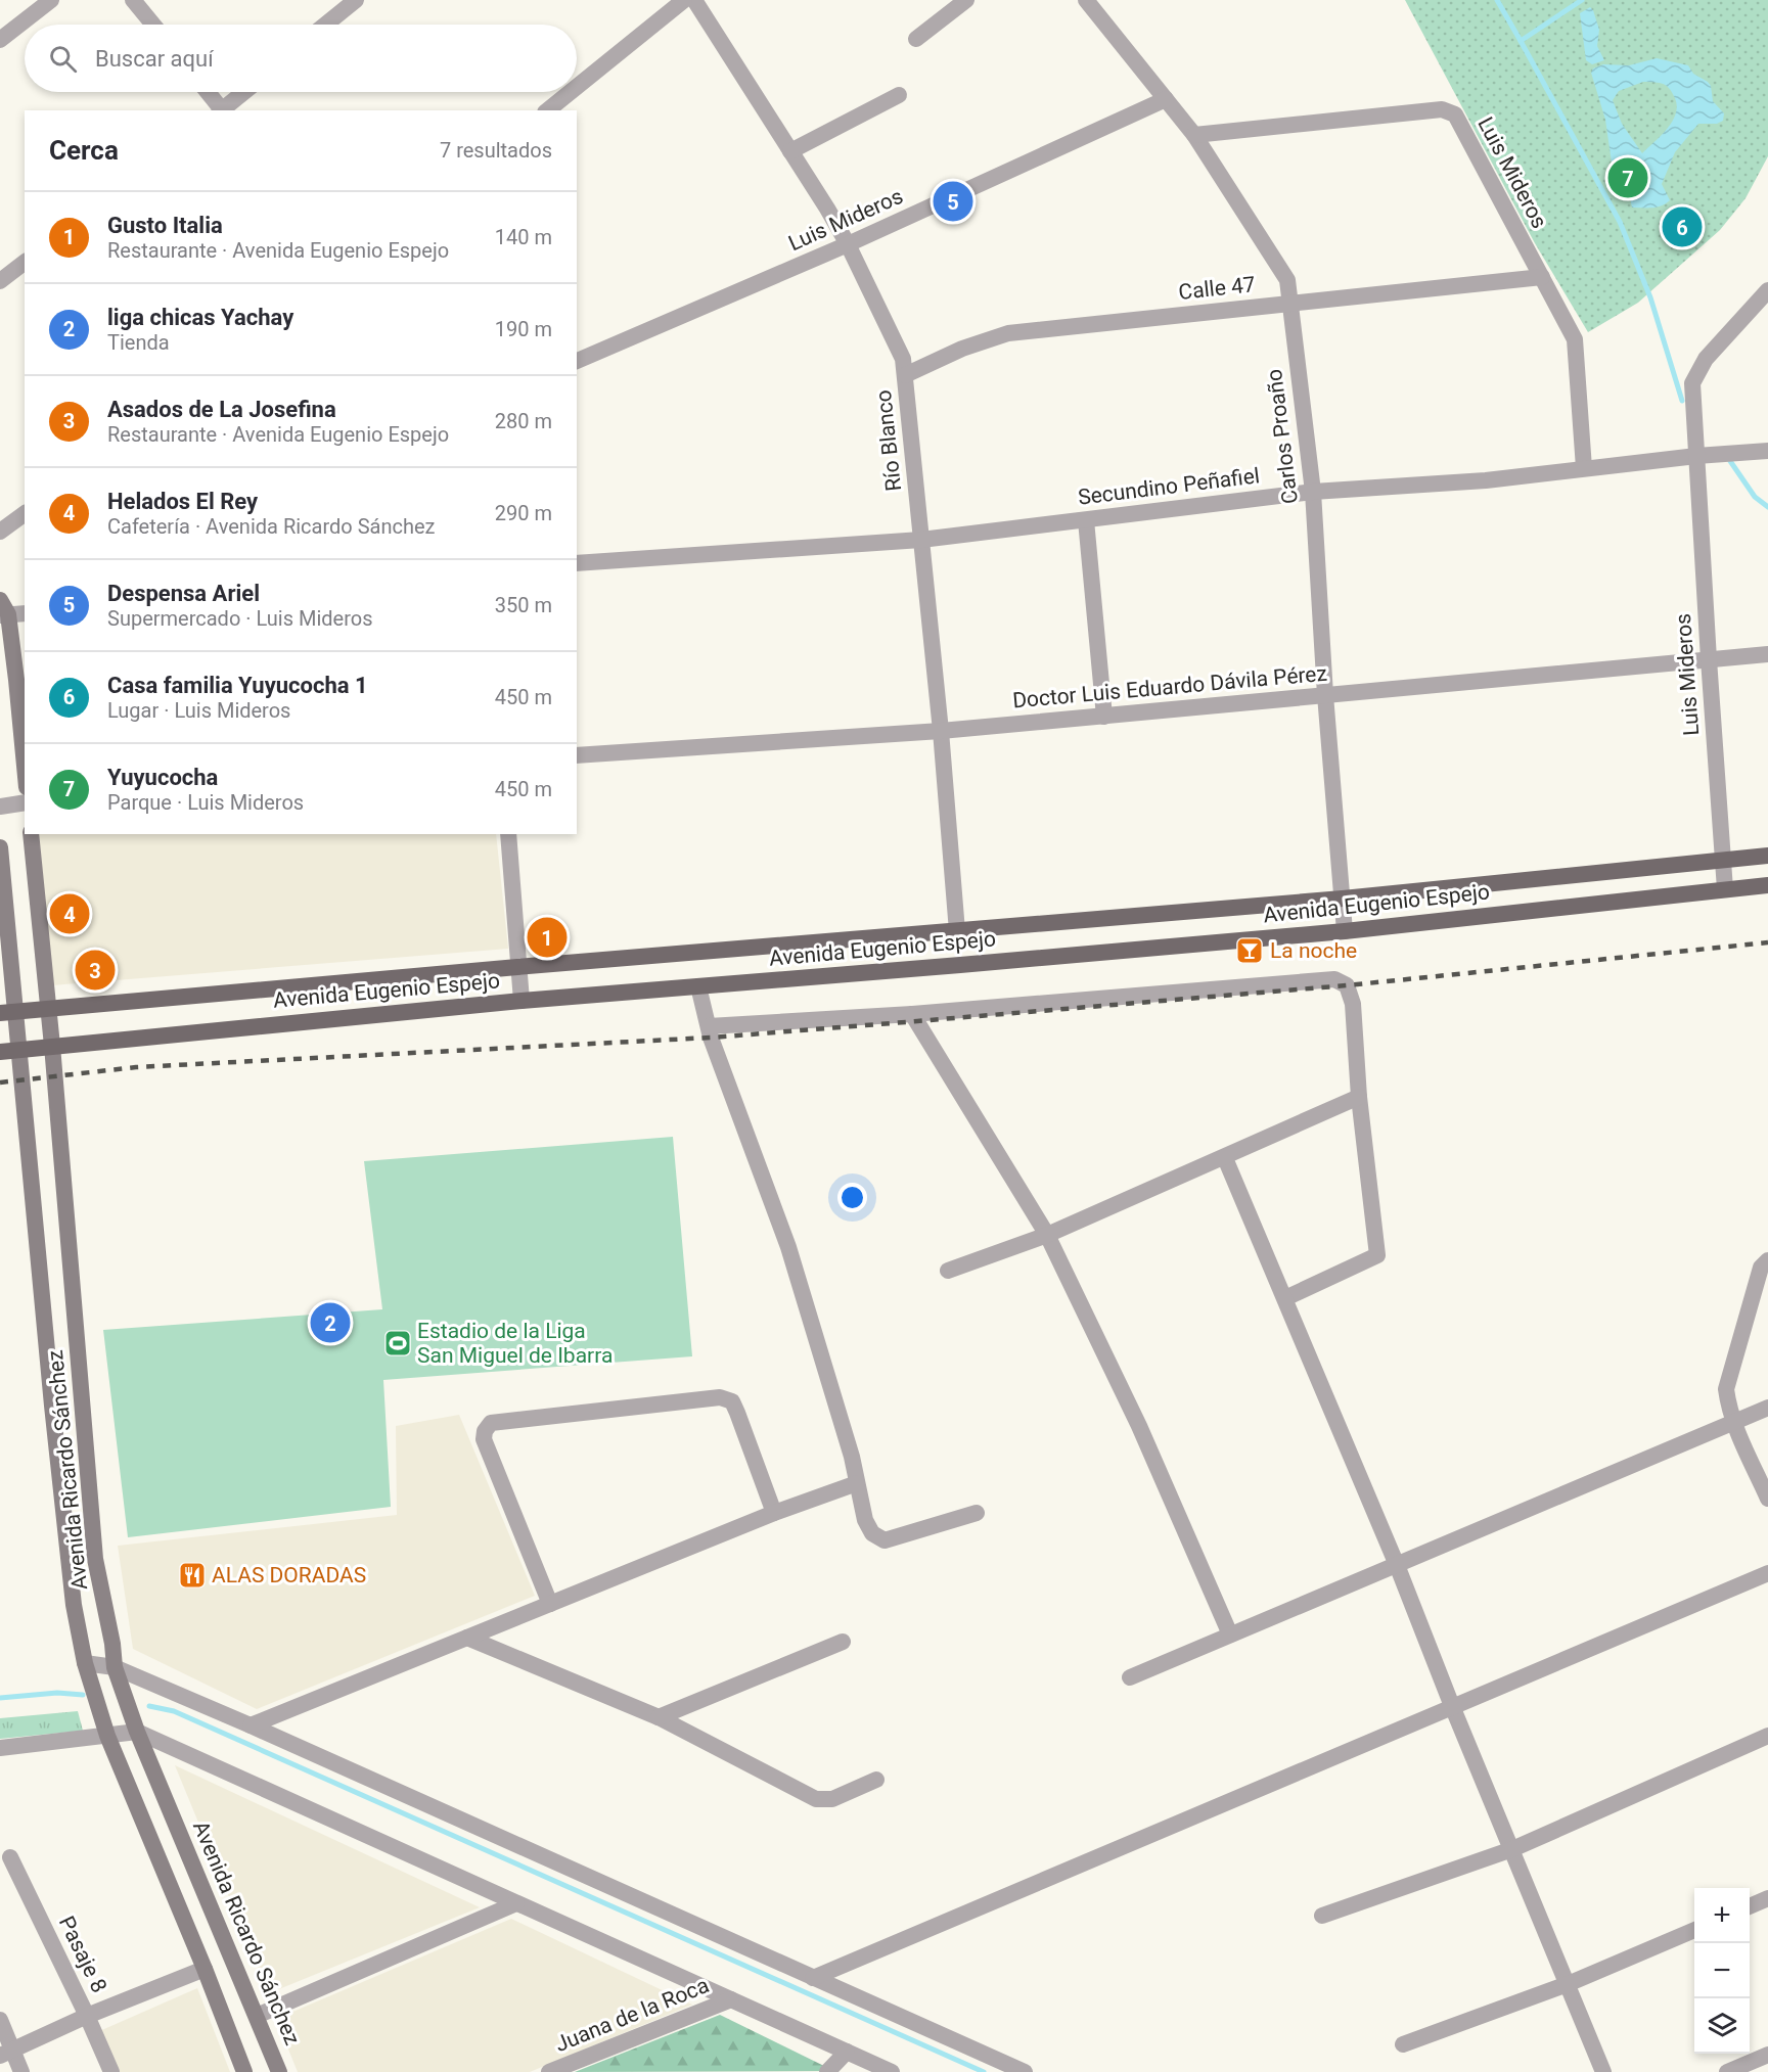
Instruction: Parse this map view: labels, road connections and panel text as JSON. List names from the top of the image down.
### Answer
{
  "streets": {
    "main road": ["Avenida Eugenio Espejo", "Avenida Ricardo Sánchez"],
    "street": [
      "Luis Mideros",
      "Calle 47",
      "Carlos Proaño",
      "Río Blanco",
      "Secundino Peñafiel",
      "Doctor Luis Eduardo Dávila Pérez",
      "Pasaje 8",
      "Juana de la Roca"
    ]
  },
  "crossings": [
    ["Luis Mideros", "Calle 47"],
    ["Luis Mideros", "Carlos Proaño"],
    ["Luis Mideros", "Río Blanco"],
    ["Luis Mideros", "Secundino Peñafiel"],
    ["Luis Mideros", "Doctor Luis Eduardo Dávila Pérez"],
    ["Luis Mideros", "Avenida Eugenio Espejo"],
    ["Calle 47", "Carlos Proaño"],
    ["Calle 47", "Río Blanco"],
    ["Carlos Proaño", "Secundino Peñafiel"],
    ["Carlos Proaño", "Doctor Luis Eduardo Dávila Pérez"],
    ["Carlos Proaño", "Avenida Eugenio Espejo"],
    ["Río Blanco", "Secundino Peñafiel"],
    ["Río Blanco", "Doctor Luis Eduardo Dávila Pérez"],
    ["Río Blanco", "Avenida Eugenio Espejo"],
    ["Avenida Eugenio Espejo", "Avenida Ricardo Sánchez"]
  ],
  "places": {
    "bar": ["La noche"],
    "sports": ["Estadio de la Liga San Miguel de Ibarra"],
    "restaurant": ["ALAS DORADAS"]
  },
  "page": {
    "search": "Buscar aquí",
    "heading": ["Cerca", "7 resultados"],
    "pins": [
      "7",
      "5",
      "6",
      "4",
      "1",
      "3",
      "2"
    ],
    "list": [
      {
        "mark": "1",
        "name": "Gusto Italia",
        "note": "Restaurante · Avenida Eugenio Espejo",
        "value": "140 m"
      },
      {
        "mark": "2",
        "name": "liga chicas Yachay",
        "note": "Tienda",
        "value": "190 m"
      },
      {
        "mark": "3",
        "name": "Asados de La Josefina",
        "note": "Restaurante · Avenida Eugenio Espejo",
        "value": "280 m"
      },
      {
        "mark": "4",
        "name": "Helados El Rey",
        "note": "Cafetería · Avenida Ricardo Sánchez",
        "value": "290 m"
      },
      {
        "mark": "5",
        "name": "Despensa Ariel",
        "note": "Supermercado · Luis Mideros",
        "value": "350 m"
      },
      {
        "mark": "6",
        "name": "Casa familia Yuyucocha 1",
        "note": "Lugar · Luis Mideros",
        "value": "450 m"
      },
      {
        "mark": "7",
        "name": "Yuyucocha",
        "note": "Parque · Luis Mideros",
        "value": "450 m"
      }
    ],
    "map_buttons": ["+", "−"]
  }
}
